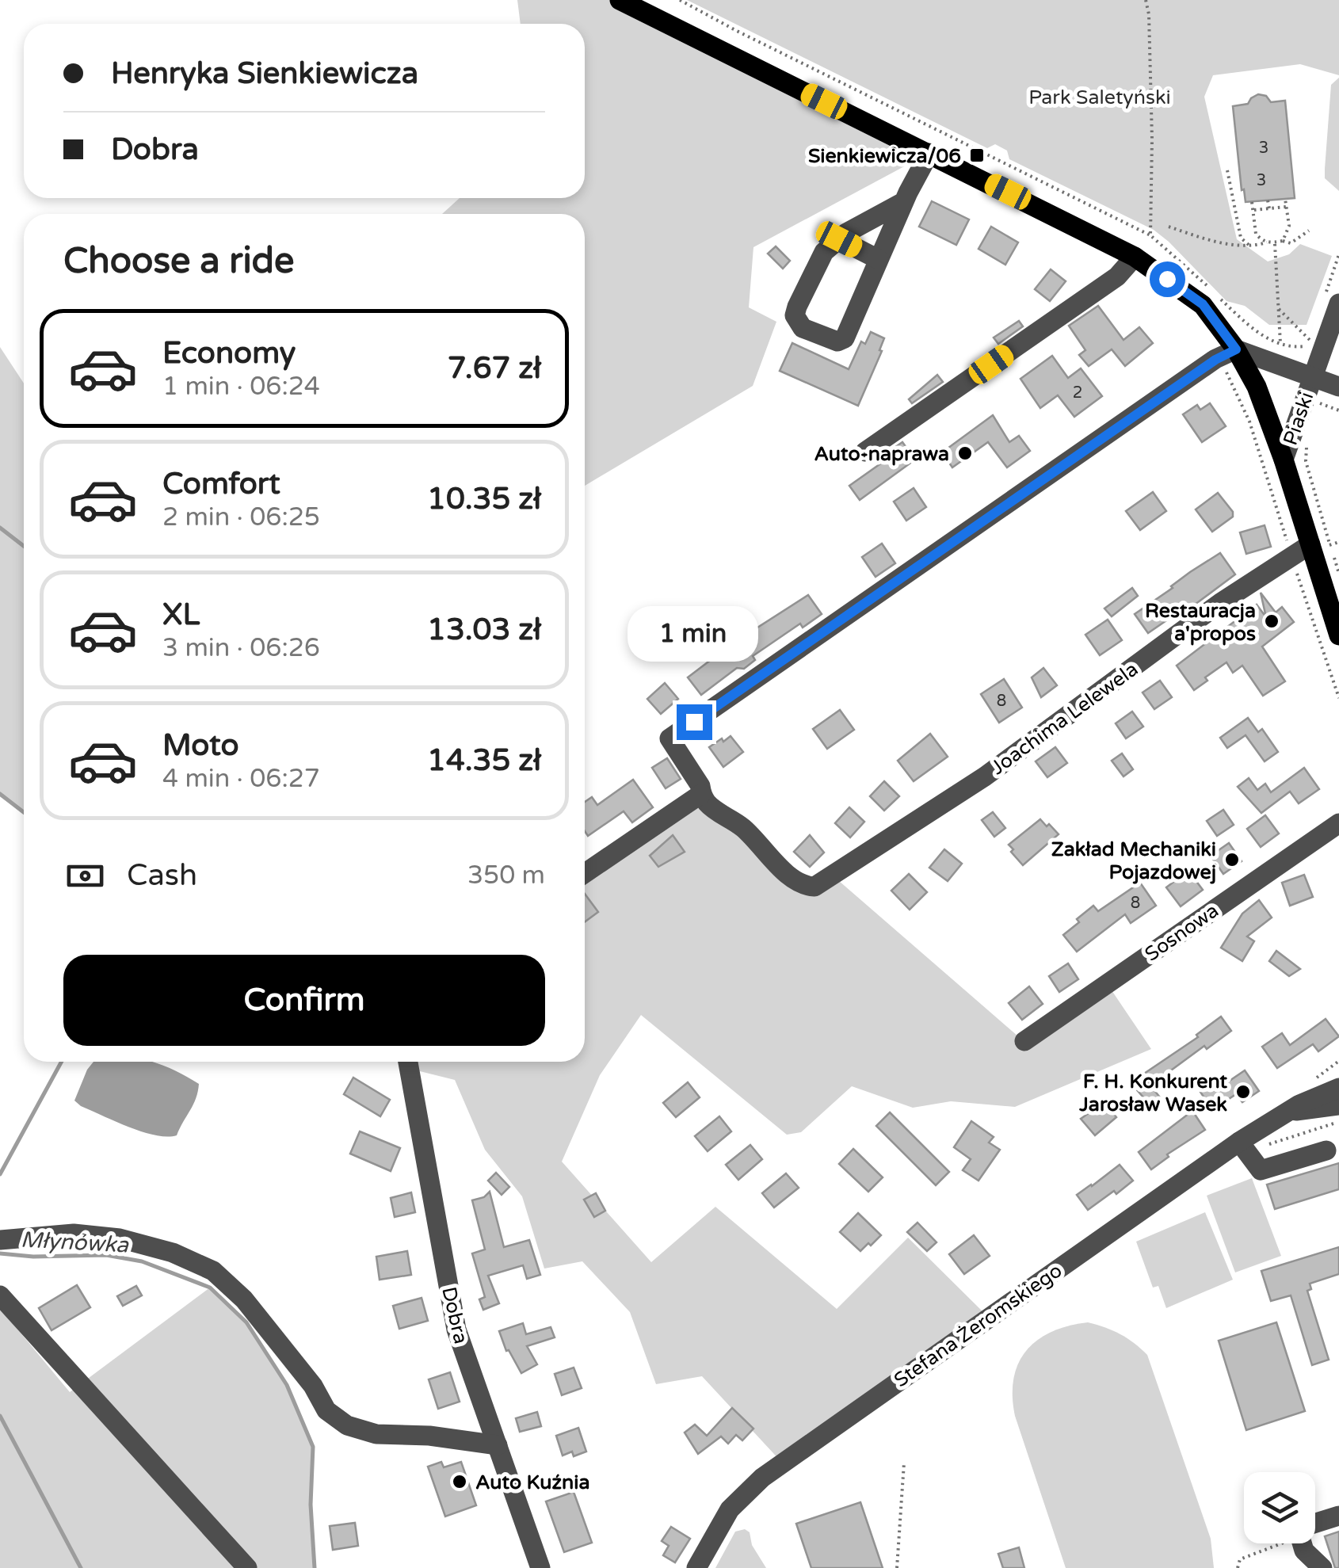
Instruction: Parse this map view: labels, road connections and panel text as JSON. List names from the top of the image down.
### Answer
{
  "streets": {
    "street": [
      "Piaski",
      "Joachima Lelewela",
      "Sosnowa",
      "Dobra",
      "Stefana Żeromskiego"
    ]
  },
  "water": ["Młynówka"],
  "parks": ["Park Saletyński"],
  "places": {
    "transit": ["Sienkiewicza/06"],
    "other": [
      "Auto-naprawa",
      "Restauracja a'propos",
      "Zakład Mechaniki Pojazdowej",
      "F. H. Konkurent Jarosław Wasek",
      "Auto Kuźnia"
    ]
  },
  "house_numbers": [
    "3",
    "3",
    "2",
    "8",
    "8"
  ],
  "page": {
    "banner": ["Henryka Sienkiewicza", "Dobra"],
    "heading": "Choose a ride",
    "list": [
      {
        "name": "Economy",
        "note": "1 min · 06:24",
        "value": "7.67 zł"
      },
      {
        "name": "Comfort",
        "note": "2 min · 06:25",
        "value": "10.35 zł"
      },
      {
        "name": "XL",
        "note": "3 min · 06:26",
        "value": "13.03 zł"
      },
      {
        "name": "Moto",
        "note": "4 min · 06:27",
        "value": "14.35 zł"
      }
    ],
    "bubble": "1 min",
    "pay": ["Cash", "350 m"],
    "buttons": "Confirm"
  }
}
